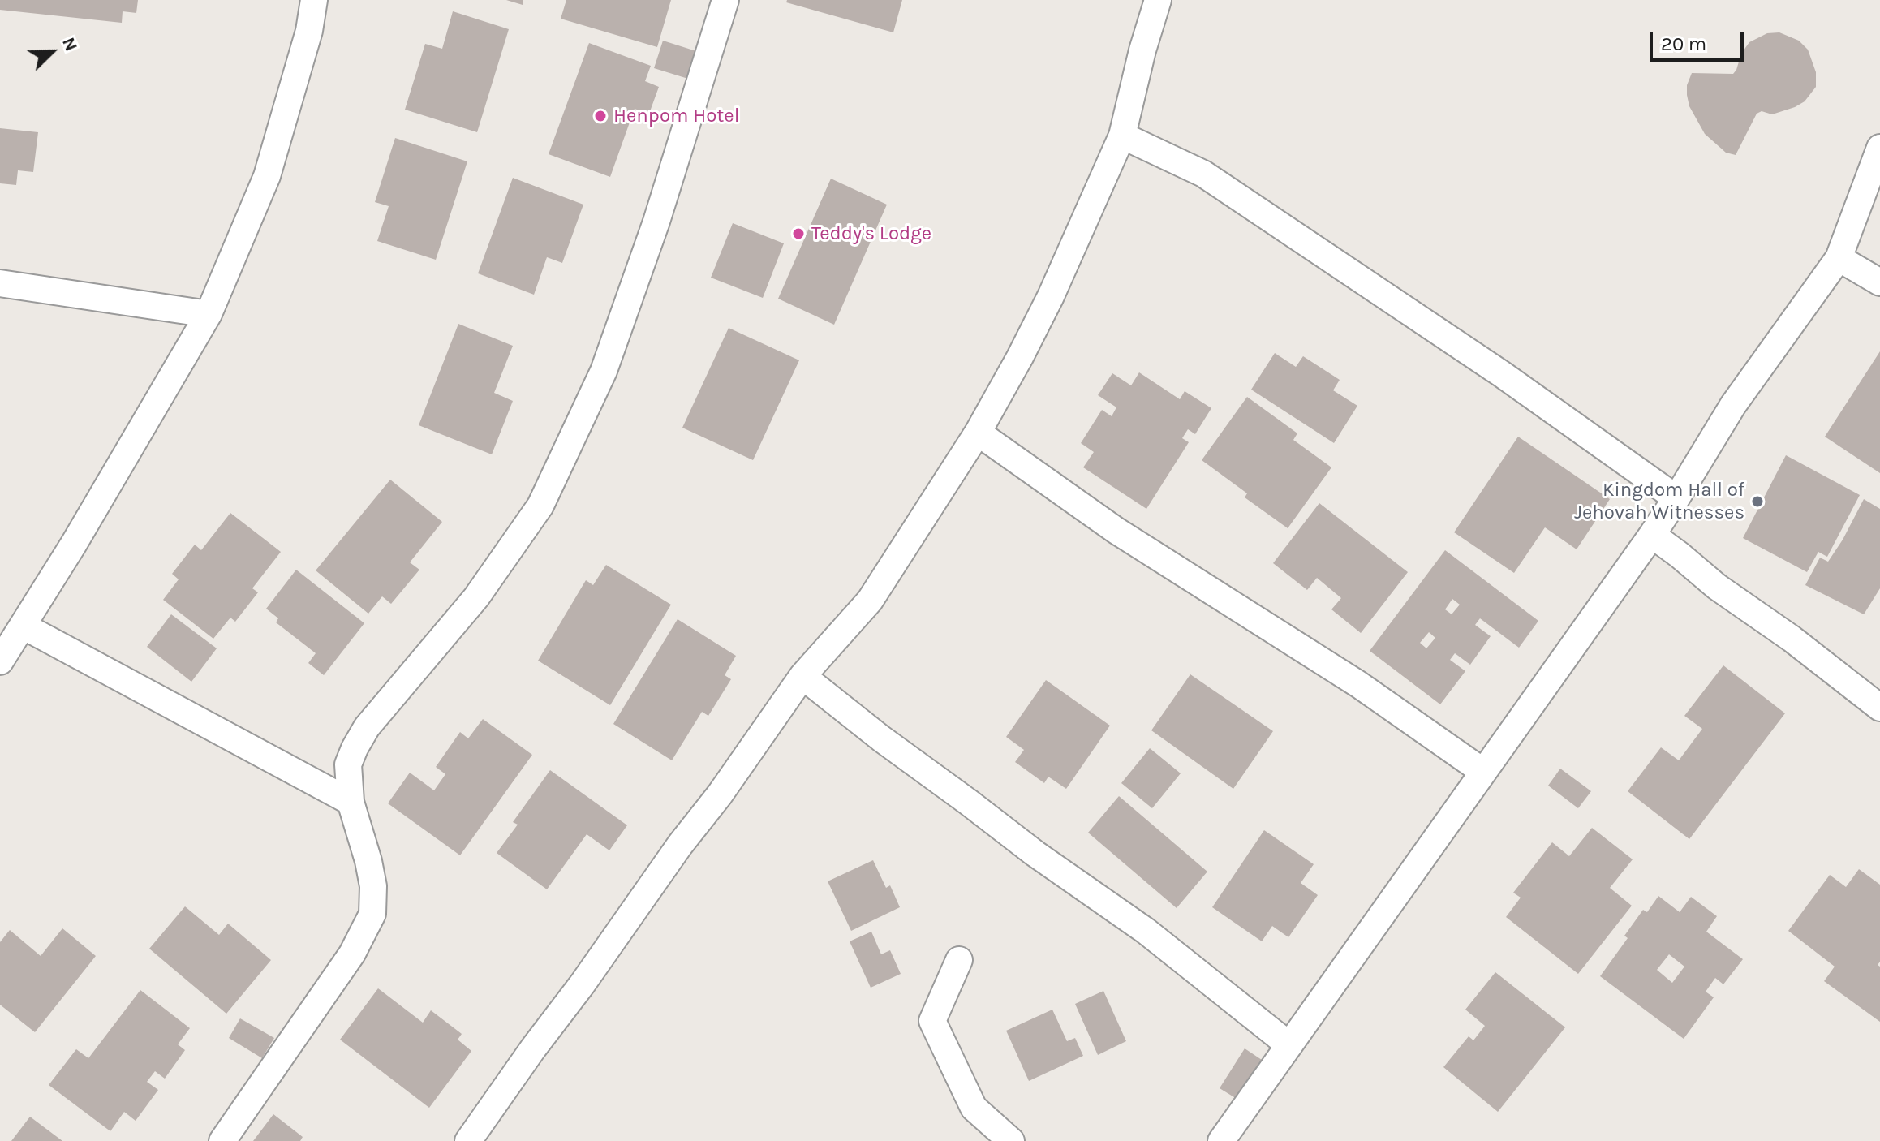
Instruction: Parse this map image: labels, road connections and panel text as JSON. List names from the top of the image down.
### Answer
{
  "places": ["Henpom Hotel", "Teddy's Lodge", "Kingdom Hall of Jehovah Witnesses"],
  "scale_bar": "20 m",
  "north": "top right"
}
